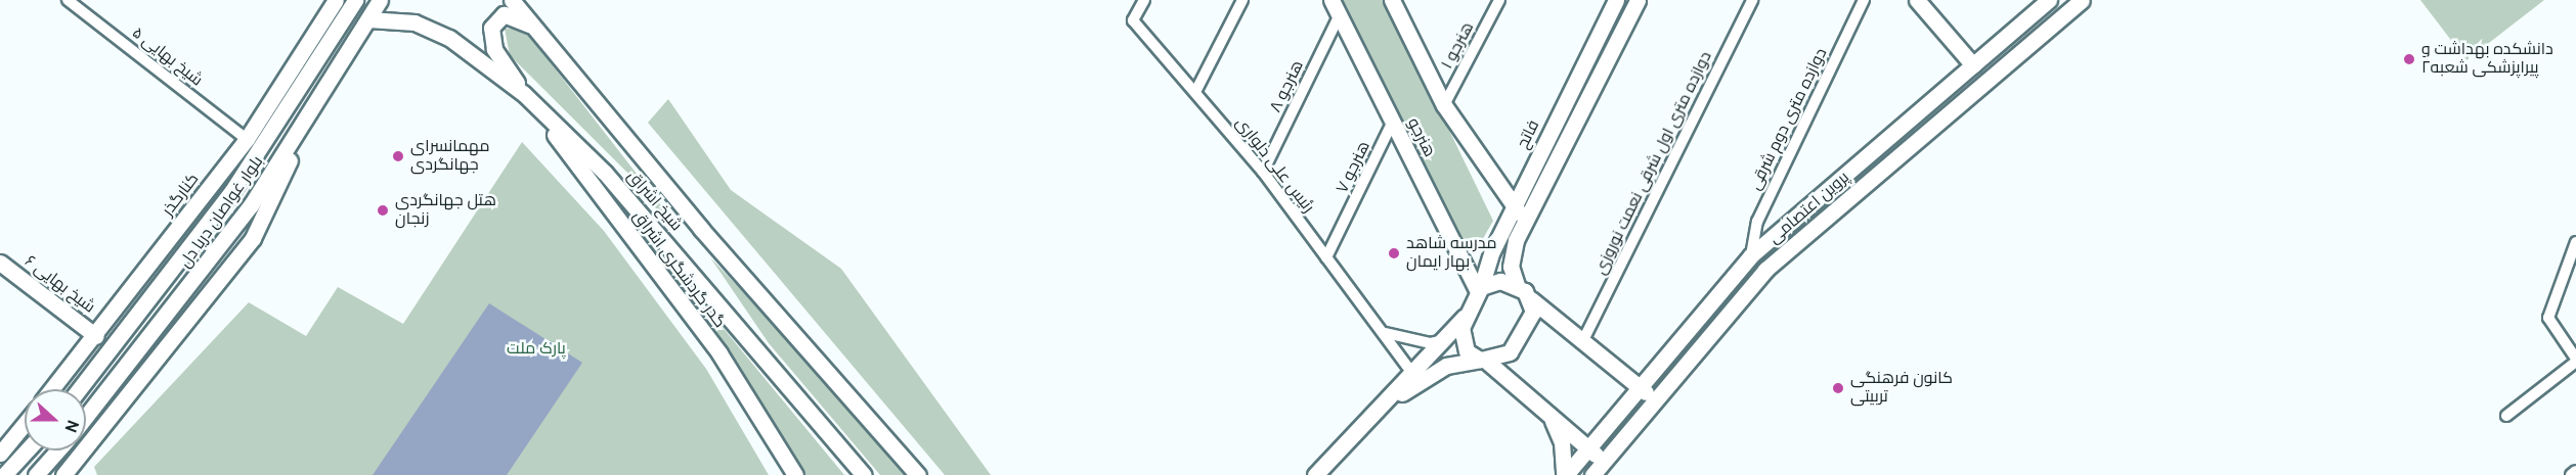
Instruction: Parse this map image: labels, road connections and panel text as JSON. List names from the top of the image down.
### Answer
{
  "streets": {
    "main road": [
      "فاتح",
      "هنرجو",
      "کنارگذر",
      "شیخ اشراق",
      "پروین اعتصامی",
      "بلوار غواصان دریا دل",
      "گدر گردشگری اشراق",
      "شیخ بهایی ۶"
    ],
    "street": [
      "هنرجو ۱",
      "شیخ بهایی ۵",
      "هنرجو ۸",
      "دوازده متری دوم شرقی",
      "دوازده متری اول شرقی نعمت نوروزی",
      "رئیس علی دلواری",
      "هنرجو ۷"
    ]
  },
  "crossings": [
    ["شیخ بهایی ۵", "کنارگذر"],
    ["هنرجو ۸", "هنرجو"],
    ["هنرجو ۸", "رئیس علی دلواری"],
    ["دوازده متری دوم شرقی", "پروین اعتصامی"],
    ["فاتح", "هنرجو"],
    ["هنرجو", "هنرجو ۷"],
    ["رئیس علی دلواری", "هنرجو ۷"],
    ["کنارگذر", "شیخ بهایی ۶"],
    ["شیخ اشراق", "بلوار غواصان دریا دل"],
    ["شیخ اشراق", "گدر گردشگری اشراق"]
  ],
  "parks": ["پارک ملت"],
  "places": [
    "دانشکده بهداشت و پیراپزشکى شعبه۲",
    "مهمانسرای جهانگردی",
    "هتل جهانگردی زنجان",
    "مدرسه شاهد بهار ایمان",
    "کانون فرهنگی تربیتی"
  ],
  "north": "right"
}
